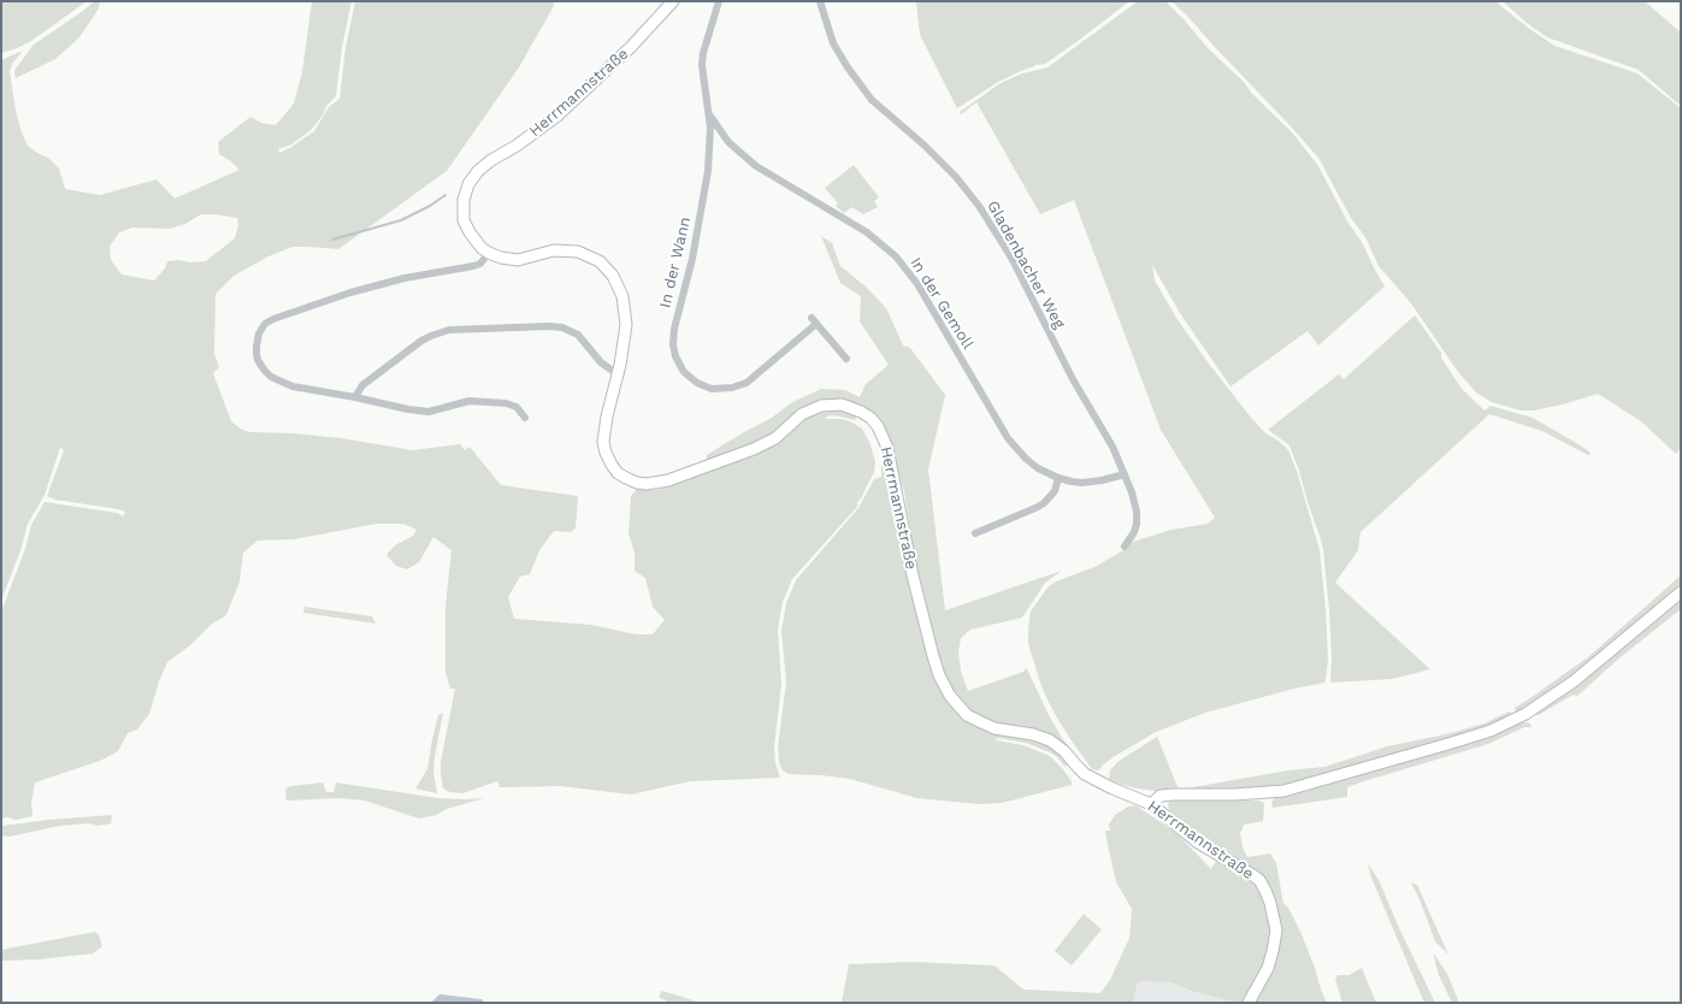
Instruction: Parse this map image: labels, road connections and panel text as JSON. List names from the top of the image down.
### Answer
{
  "streets": {
    "street": [
      "Herrmannstraße",
      "In der Wann",
      "Gladenbacher Weg",
      "In der Gemoll"
    ]
  },
  "crossings": [
    ["In der Wann", "In der Gemoll"],
    ["Gladenbacher Weg", "In der Gemoll"]
  ]
}
